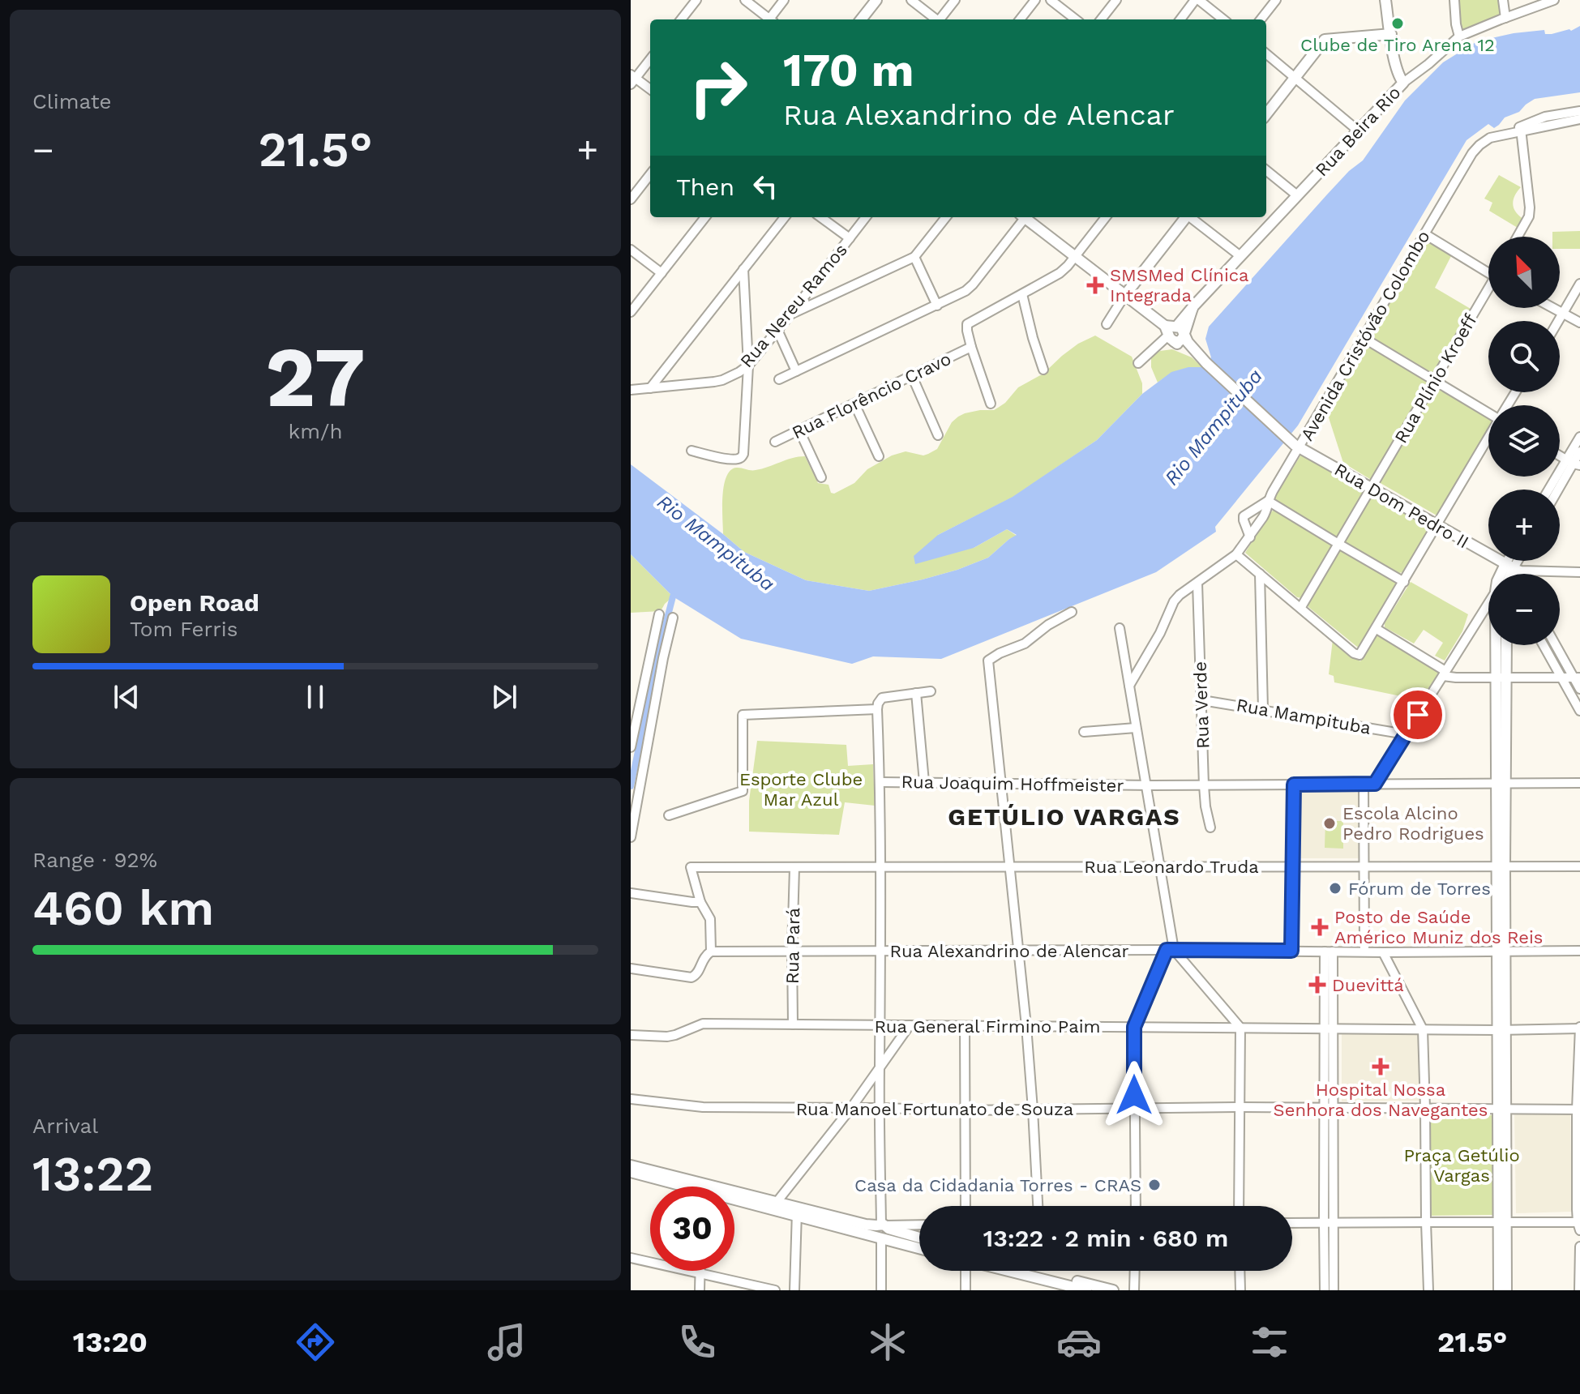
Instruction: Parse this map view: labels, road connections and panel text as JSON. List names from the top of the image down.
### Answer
{
  "streets": {
    "main road": ["Rua Beira Rio", "Rua Dom Pedro II"],
    "street": [
      "Rua Nereu Ramos",
      "Avenida Cristóvão Colombo",
      "Rua Plínio Kroeff",
      "Rua Florêncio Cravo",
      "Rua Verde",
      "Rua Mampituba",
      "Rua Joaquim Hoffmeister",
      "Rua Leonardo Truda",
      "Rua Pará",
      "Rua Alexandrino de Alencar",
      "Rua General Firmino Paim",
      "Rua Manoel Fortunato de Souza"
    ]
  },
  "crossings": [
    ["Avenida Cristóvão Colombo", "Rua Dom Pedro II"],
    ["Avenida Cristóvão Colombo", "Rua Verde"],
    ["Rua Plínio Kroeff", "Rua Dom Pedro II"],
    ["Rua Verde", "Rua Mampituba"],
    ["Rua Verde", "Rua Joaquim Hoffmeister"],
    ["Rua Leonardo Truda", "Rua Pará"],
    ["Rua Pará", "Rua Alexandrino de Alencar"],
    ["Rua Pará", "Rua General Firmino Paim"]
  ],
  "districts": ["GETÚLIO VARGAS"],
  "water": ["Rio Mampituba"],
  "parks": ["Esporte Clube Mar Azul", "Praça Getúlio Vargas"],
  "places": {
    "other": [
      "Clube de Tiro Arena 12",
      "Escola Alcino Pedro Rodrigues",
      "Fórum de Torres",
      "Casa da Cidadania Torres - CRAS"
    ],
    "health": [
      "SMSMed Clínica Integrada",
      "Posto de Saúde Américo Muniz dos Reis",
      "Duevittá",
      "Hospital Nossa Senhora dos Navegantes"
    ]
  },
  "north": "top left",
  "page": {
    "tile": [
      "Climate",
      ["27", "km/h"],
      ["Range · 92%", "460 km"],
      ["Arrival", "13:22"]
    ],
    "turn": ["170 m", "Rua Alexandrino de Alencar"],
    "heat": ["−", "21.5°", "+"],
    "then": "Then",
    "map_buttons": ["+", "−"],
    "song": ["Open Road", "Tom Ferris"],
    "limit": "30",
    "trip": "13:22 · 2 min · 680 m",
    "tabs": ["13:20", "21.5°"]
  }
}
